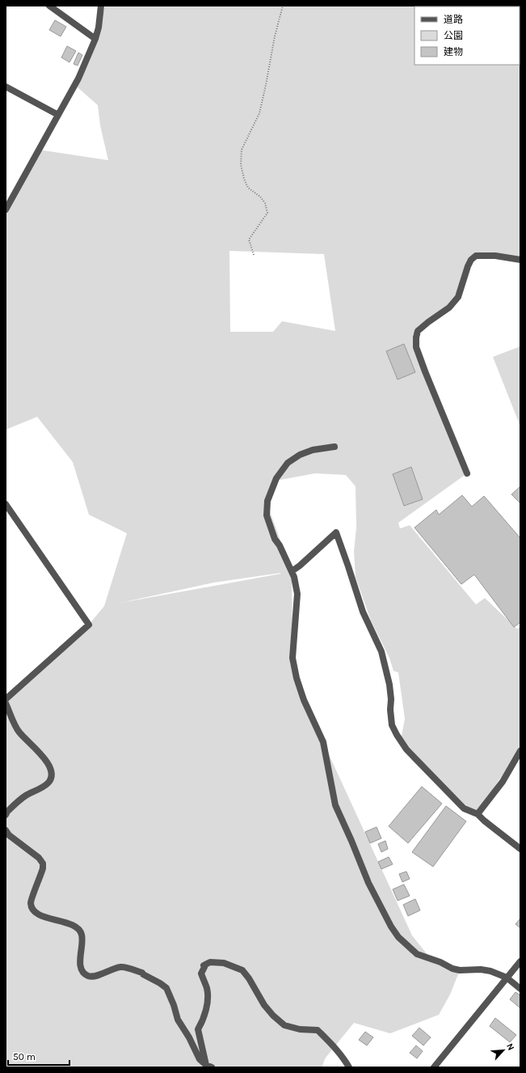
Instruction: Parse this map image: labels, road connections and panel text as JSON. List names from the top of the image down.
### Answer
{
  "legend": ["道路", "公園", "建物"],
  "scale_bar": "50 m",
  "north": "top right"
}
